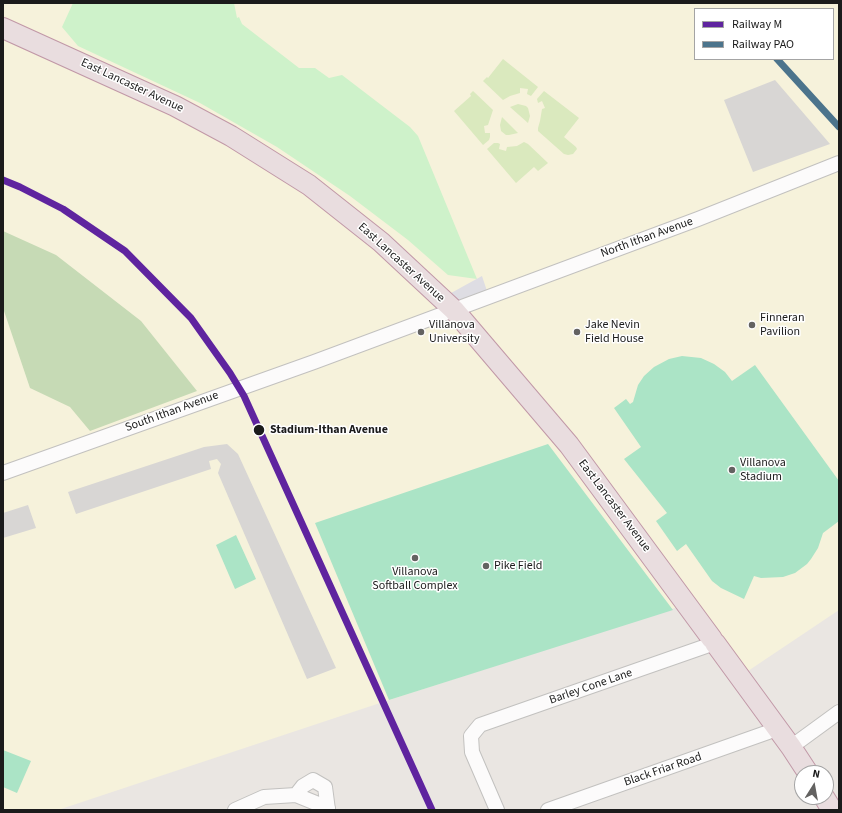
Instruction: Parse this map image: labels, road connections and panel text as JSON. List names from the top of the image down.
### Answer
{
  "streets": {
    "highway": ["East Lancaster Avenue"],
    "street": [
      "North Ithan Avenue",
      "South Ithan Avenue",
      "Barley Cone Lane",
      "Black Friar Road"
    ]
  },
  "crossings": [
    ["East Lancaster Avenue", "North Ithan Avenue"],
    ["East Lancaster Avenue", "South Ithan Avenue"],
    ["East Lancaster Avenue", "Barley Cone Lane"],
    ["East Lancaster Avenue", "Black Friar Road"],
    ["North Ithan Avenue", "South Ithan Avenue"]
  ],
  "places": [
    "Finneran Pavilion",
    "Villanova University",
    "Jake Nevin Field House",
    "Stadium-Ithan Avenue",
    "Villanova Stadium",
    "Villanova Softball Complex",
    "Pike Field"
  ],
  "lines": ["rail line PAO", "rail line M"],
  "legend": ["Railway M", "Railway PAO"],
  "north": "top"
}
